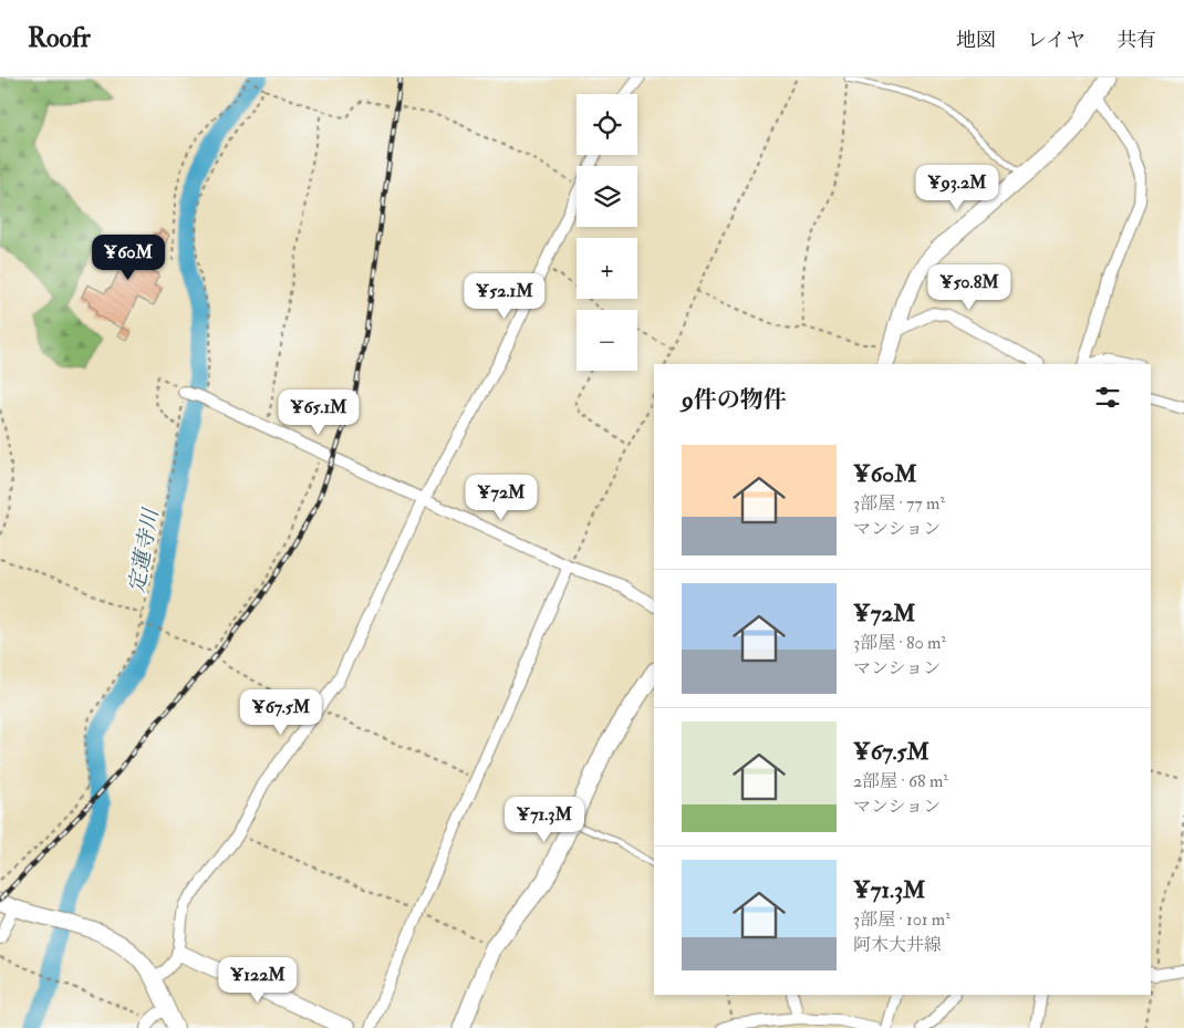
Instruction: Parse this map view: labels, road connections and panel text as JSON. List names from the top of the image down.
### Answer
{
  "water": ["定蓮寺川"],
  "page": {
    "header": "Roofr",
    "nav": ["地図", "レイヤ", "共有"],
    "map_buttons": ["+", "−"],
    "price": [
      "¥93.2M",
      "¥60M",
      "¥50.8M",
      "¥52.1M",
      "¥65.1M",
      "¥72M",
      "¥67.5M",
      "¥71.3M",
      "¥122M"
    ],
    "heading": "9件の物件",
    "list": [
      {
        "name": "¥60M",
        "note": "3部屋 · 77 m² · マンション"
      },
      {
        "name": "¥72M",
        "note": "3部屋 · 80 m² · マンション"
      },
      {
        "name": "¥67.5M",
        "note": "2部屋 · 68 m² · マンション"
      },
      {
        "name": "¥71.3M",
        "note": "3部屋 · 101 m² · 阿木大井線"
      }
    ]
  }
}
